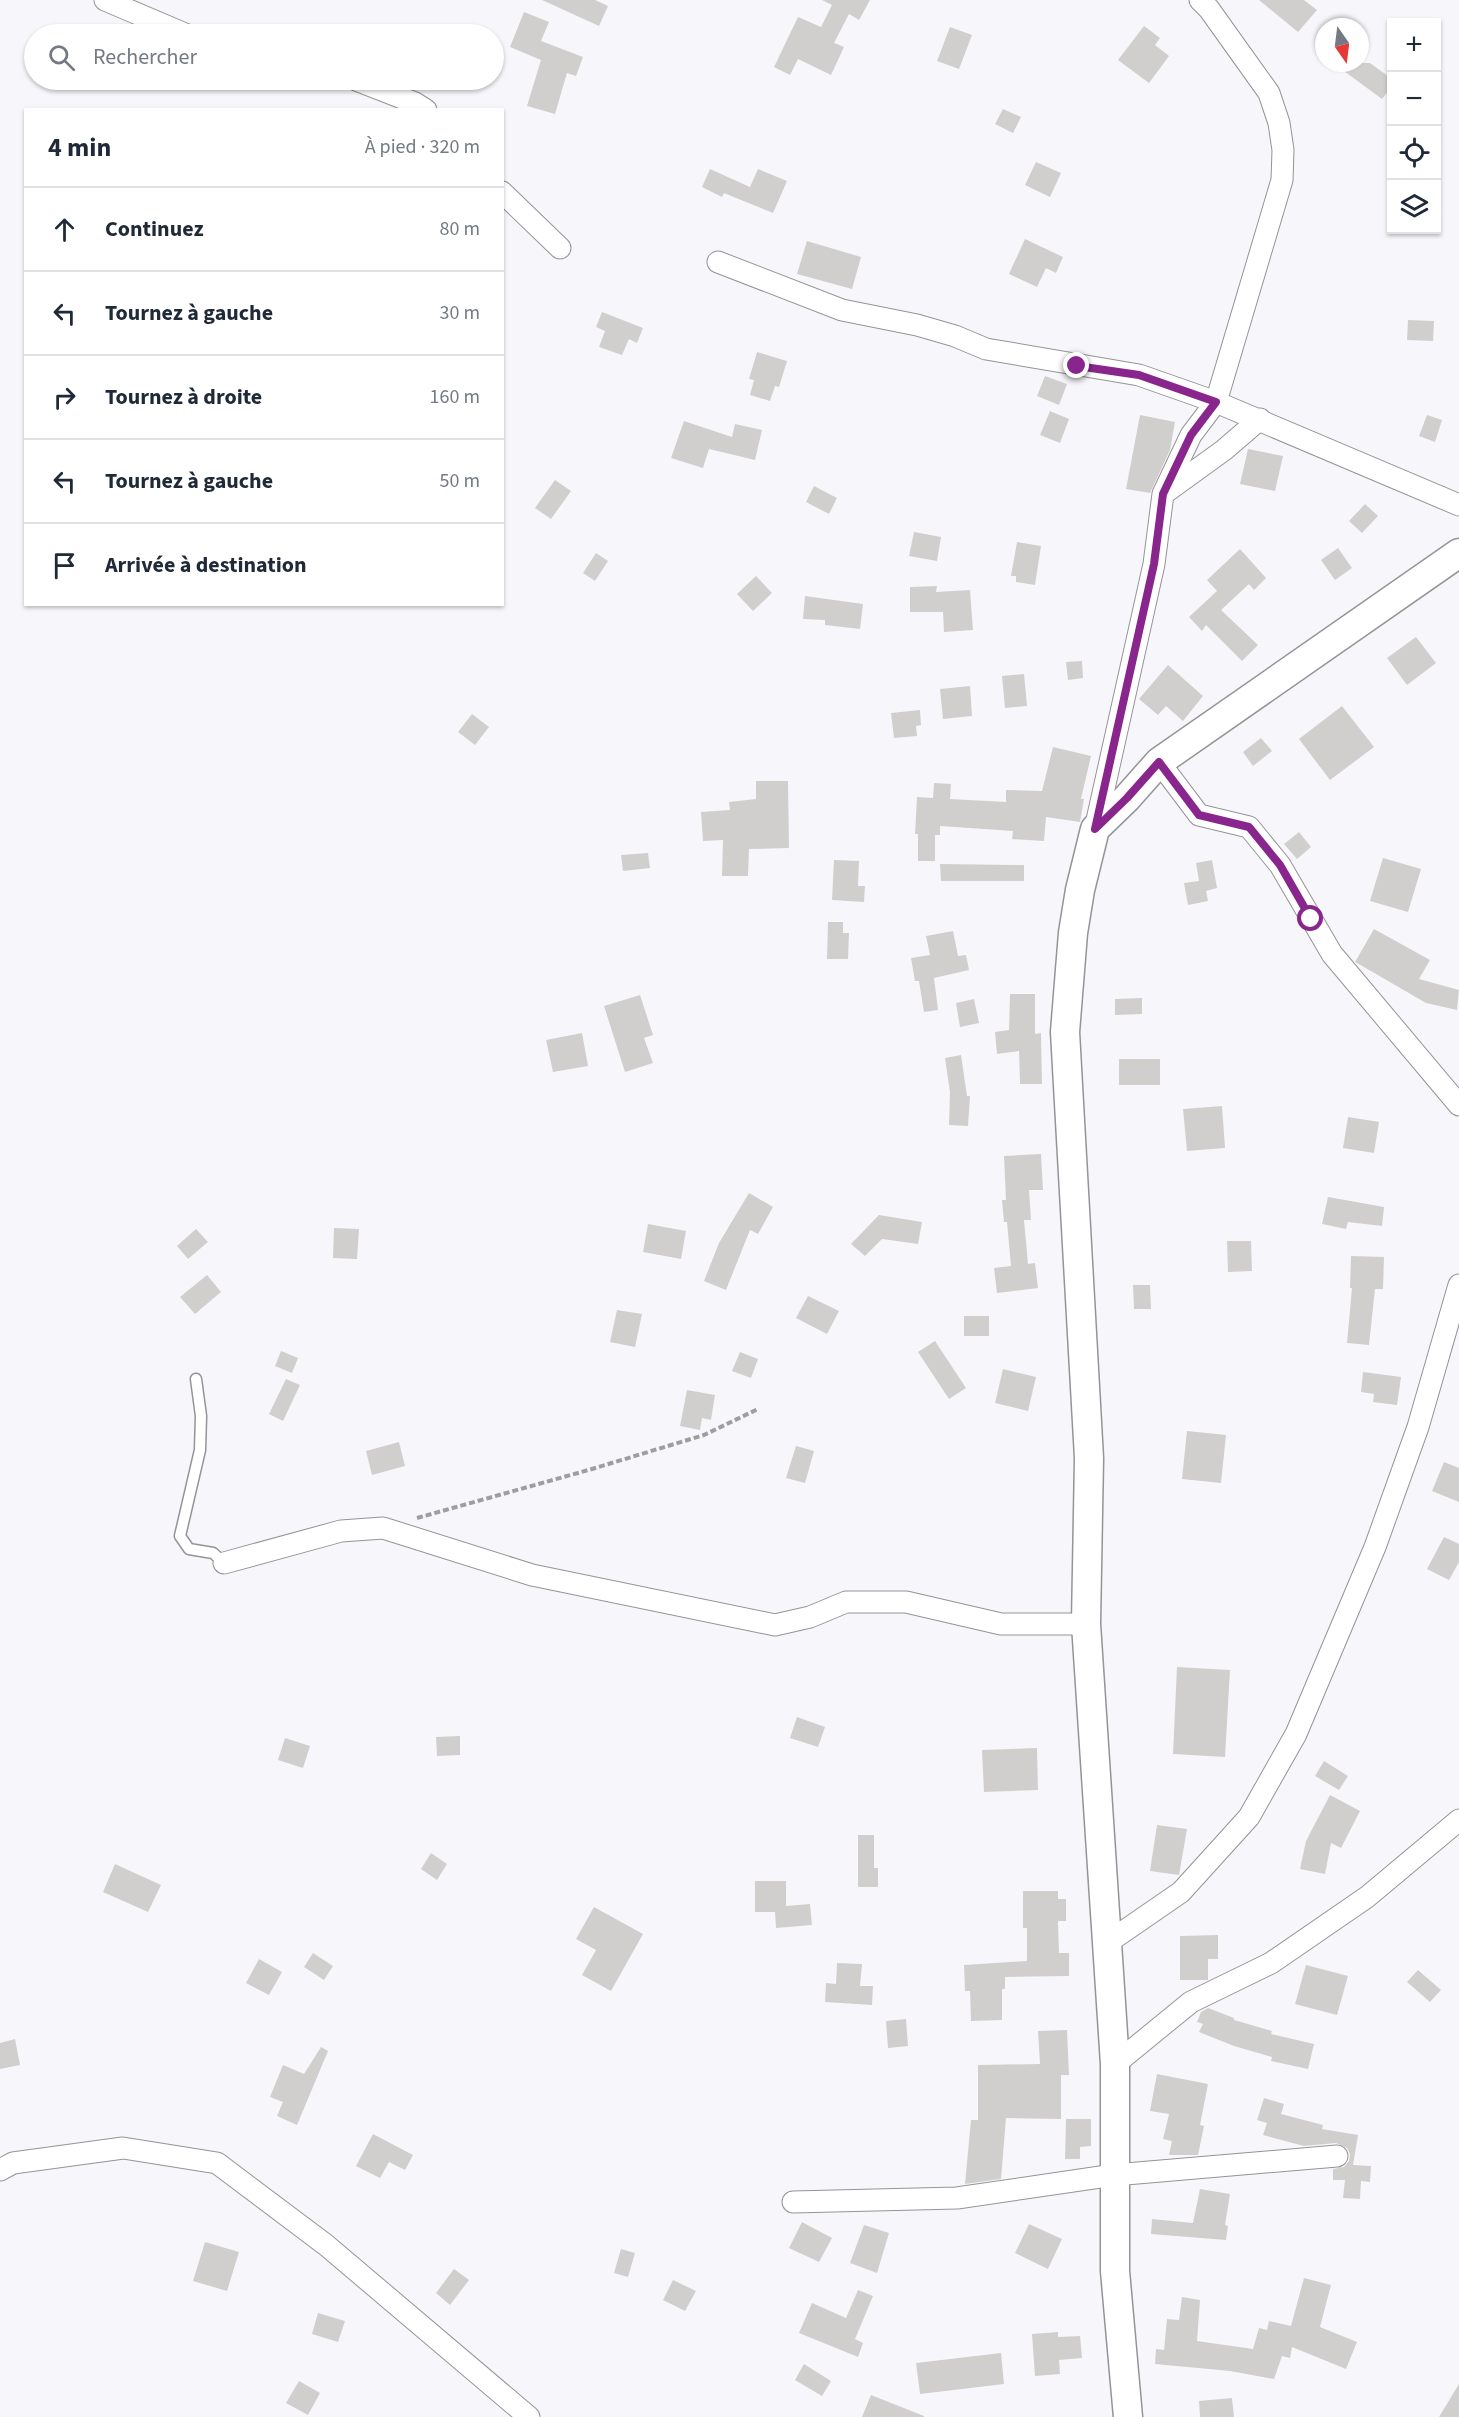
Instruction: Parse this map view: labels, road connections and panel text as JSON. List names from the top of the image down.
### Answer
{
  "north": "bottom",
  "page": {
    "map_buttons": ["+", "−"],
    "search": "Rechercher",
    "heading": ["4 min", "À pied · 320 m"],
    "list": [
      ["Continuez", "80 m"],
      ["Tournez à gauche", "30 m"],
      ["Tournez à droite", "160 m"],
      ["Tournez à gauche", "50 m"],
      "Arrivée à destination"
    ]
  }
}
